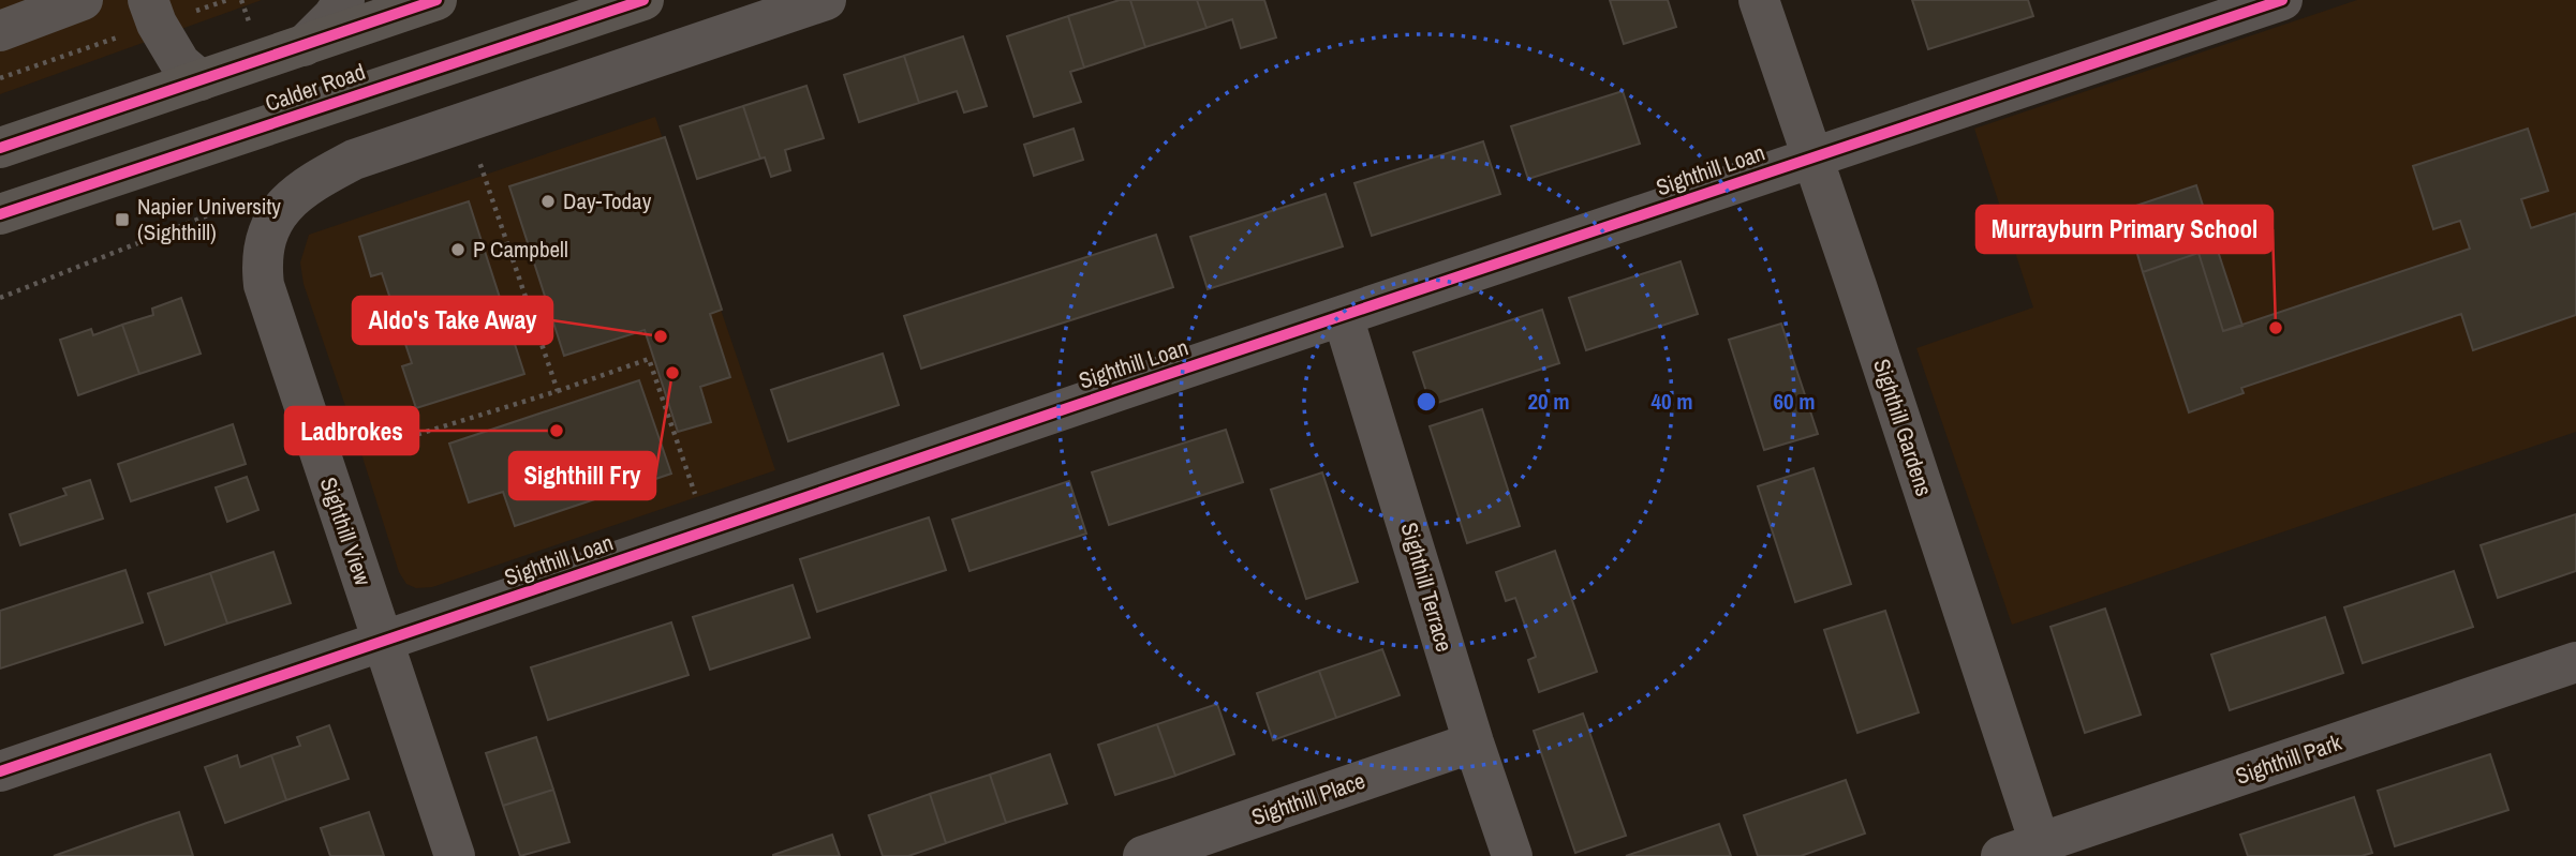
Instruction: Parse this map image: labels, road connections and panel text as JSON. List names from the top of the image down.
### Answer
{
  "streets": {
    "main road": ["Calder Road"],
    "street": [
      "Sighthill Loan",
      "Sighthill Gardens",
      "Sighthill View",
      "Sighthill Terrace",
      "Sighthill Park",
      "Sighthill Place"
    ]
  },
  "crossings": [
    ["Sighthill Loan", "Sighthill Gardens"],
    ["Sighthill Loan", "Sighthill View"],
    ["Sighthill Loan", "Sighthill Terrace"],
    ["Sighthill Gardens", "Sighthill Park"],
    ["Sighthill Terrace", "Sighthill Place"]
  ],
  "places": {
    "other": [
      "Day-Today",
      "P Campbell",
      "Murrayburn Primary School",
      "Aldo's Take Away",
      "Sighthill Fry",
      "Ladbrokes"
    ],
    "transit": ["Napier University (Sighthill)"]
  },
  "rings": ["20 m", "40 m", "60 m"]
}
